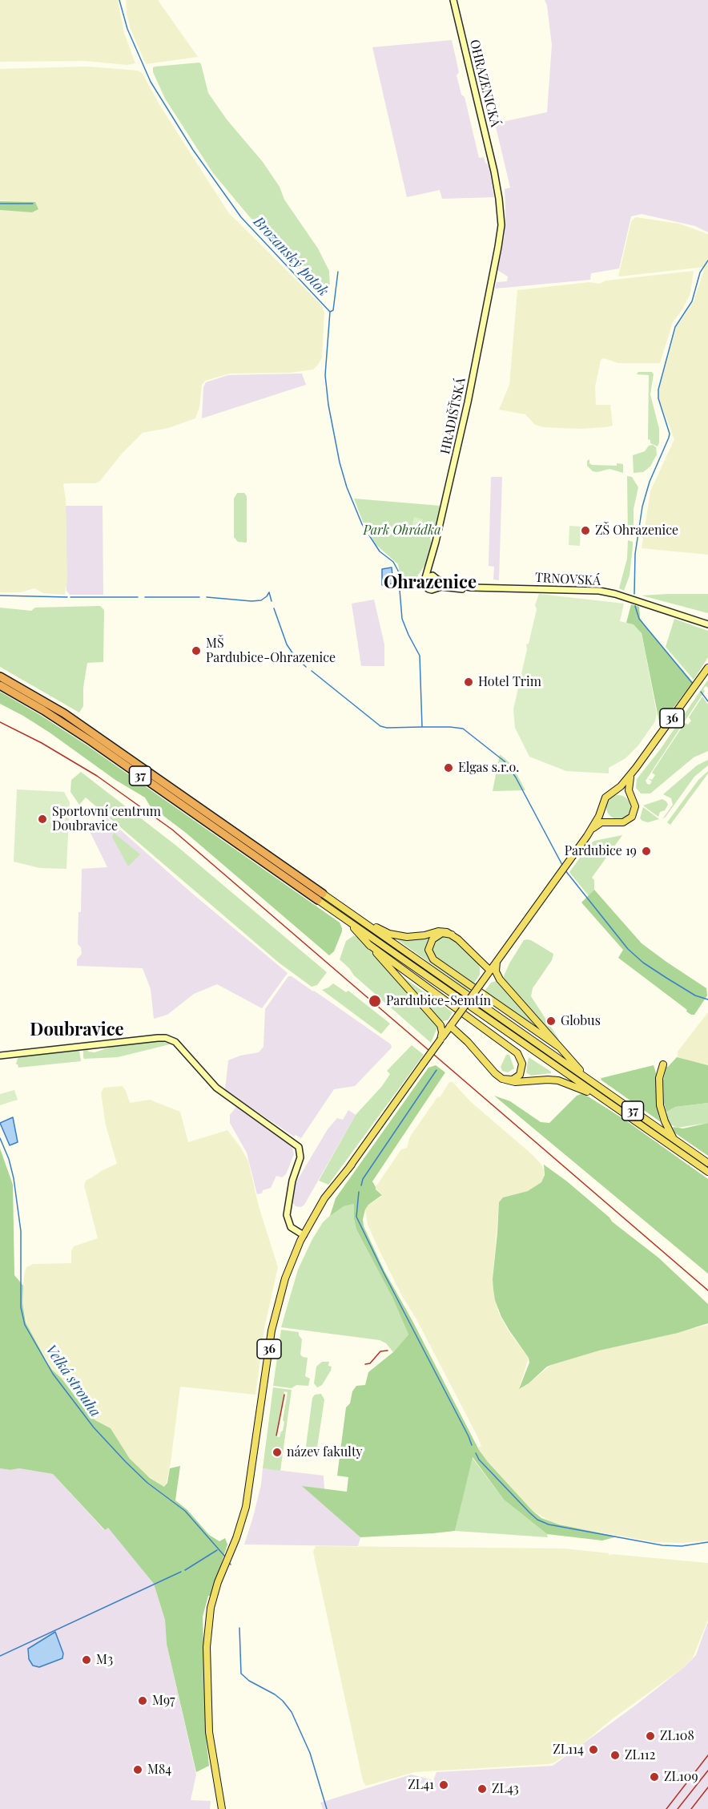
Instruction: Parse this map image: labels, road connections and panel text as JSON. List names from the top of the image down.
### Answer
{
  "streets": {
    "highway": ["37"],
    "main road": ["36"],
    "street": ["OHRAZENICKÁ", "HRADIŠŤSKÁ", "TRNOVSKÁ"]
  },
  "crossings": [
    ["OHRAZENICKÁ", "HRADIŠŤSKÁ"],
    ["HRADIŠŤSKÁ", "TRNOVSKÁ"]
  ],
  "districts": ["Ohrazenice", "Doubravice"],
  "water": ["Brozanský potok", "Velká strouha"],
  "parks": ["Park Ohrádka"],
  "places": [
    "ZŠ Ohrazenice",
    "MŠ Pardubice-Ohrazenice",
    "Hotel Trim",
    "Elgas s.r.o.",
    "Sportovní centrum Doubravice",
    "Pardubice 19",
    "Pardubice-Semtín",
    "Globus",
    "název fakulty",
    "M3",
    "M97",
    "ZL108",
    "ZL114",
    "ZL112",
    "M84",
    "ZL109",
    "ZL41",
    "ZL43"
  ]
}
